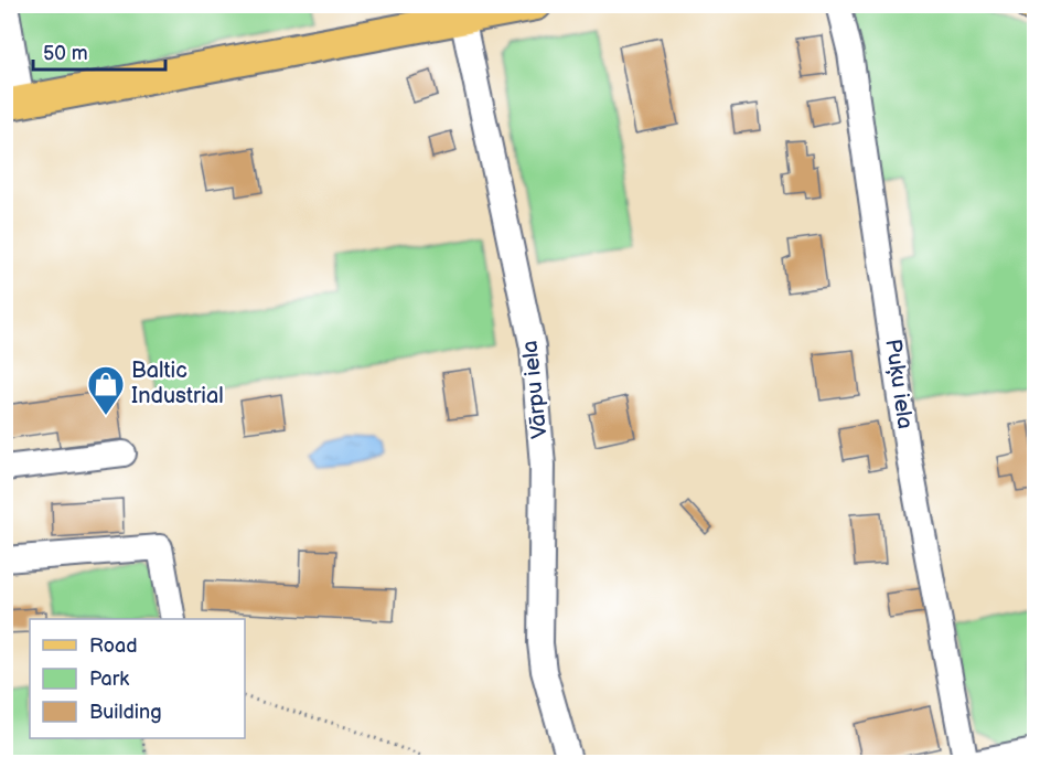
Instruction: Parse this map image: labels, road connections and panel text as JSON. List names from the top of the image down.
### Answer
{
  "streets": {
    "street": ["Puķu iela", "Vārpu iela"]
  },
  "places": {
    "shop": ["Baltic Industrial"]
  },
  "legend": ["Road", "Park", "Building"],
  "scale_bar": "50 m"
}
